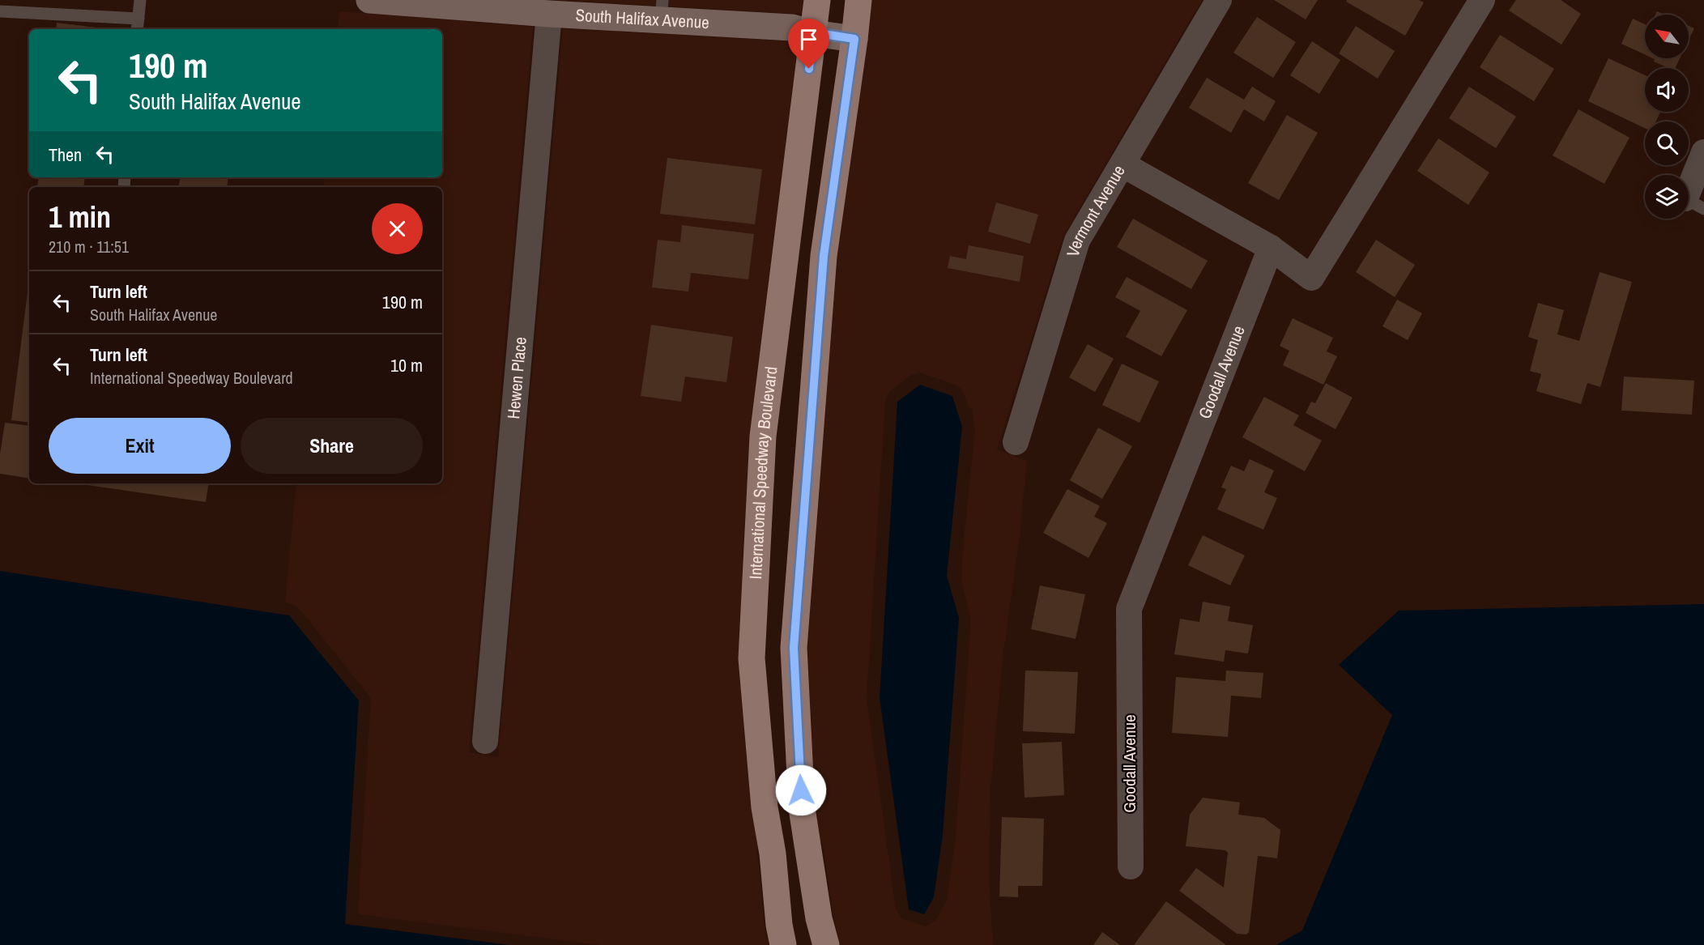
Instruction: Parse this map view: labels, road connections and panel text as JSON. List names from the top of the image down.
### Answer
{
  "streets": {
    "main road": ["International Speedway Boulevard"],
    "street": [
      "South Halifax Avenue",
      "Vermont Avenue",
      "Goodall Avenue",
      "Hewen Place"
    ]
  },
  "crossings": [
    ["South Halifax Avenue", "Hewen Place"],
    ["South Halifax Avenue", "International Speedway Boulevard"]
  ],
  "north": "top left",
  "page": {
    "turn": ["190 m", "South Halifax Avenue"],
    "then": "Then",
    "heading": ["1 min", "210 m · 11:51"],
    "list": [
      {
        "name": "Turn left",
        "note": "South Halifax Avenue",
        "value": "190 m"
      },
      {
        "name": "Turn left",
        "note": "International Speedway Boulevard",
        "value": "10 m"
      }
    ],
    "buttons": ["Exit", "Share"]
  }
}
